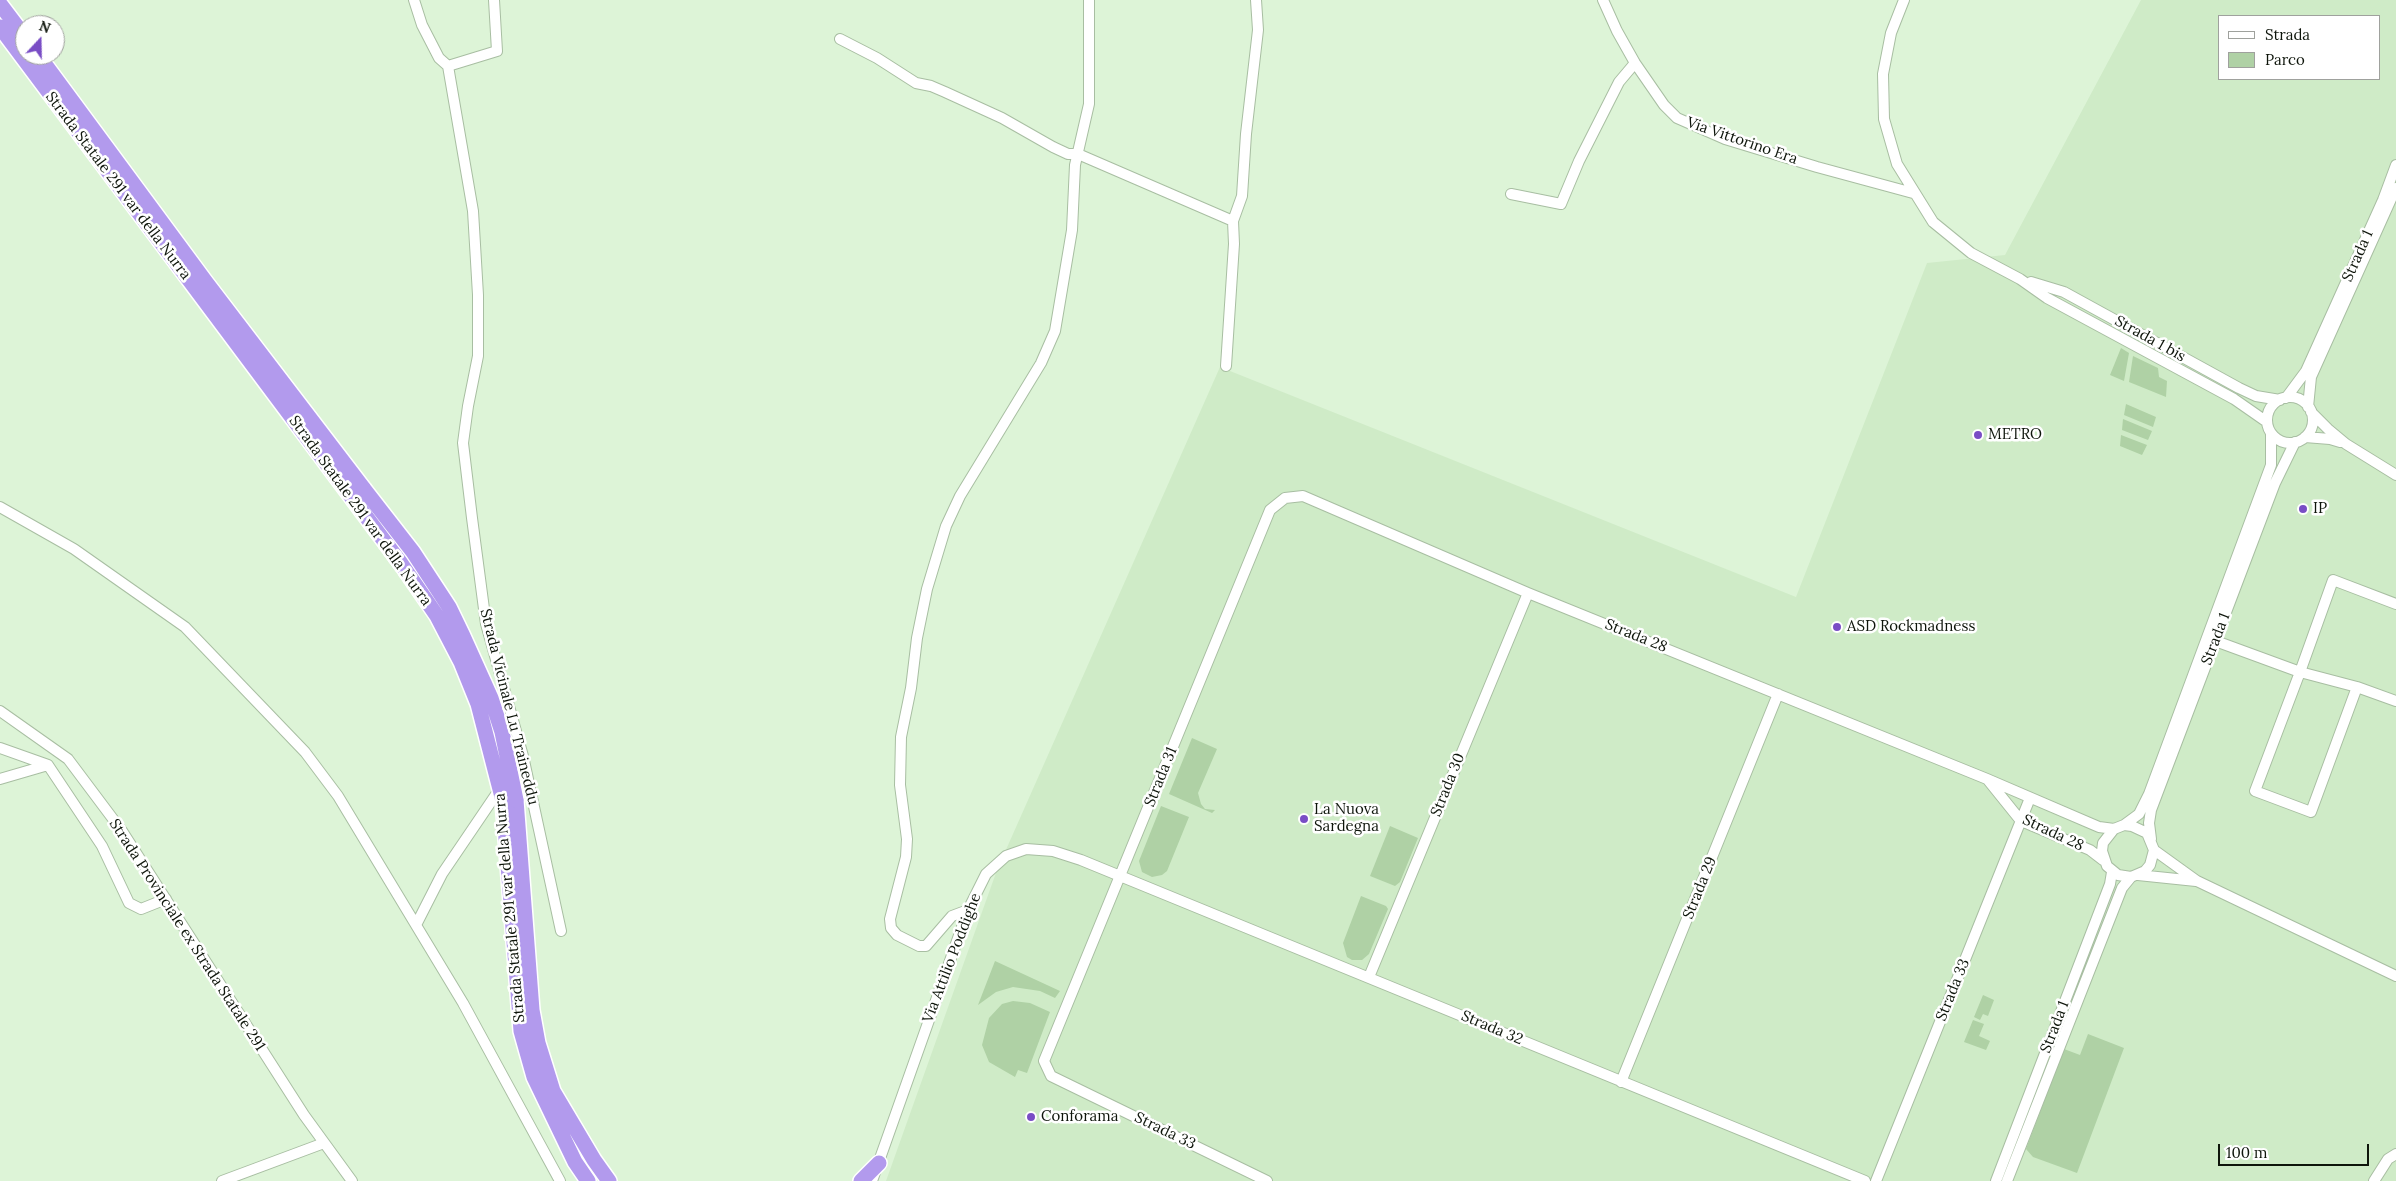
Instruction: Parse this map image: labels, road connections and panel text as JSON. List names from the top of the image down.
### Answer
{
  "streets": {
    "highway": ["Strada Statale 291 var della Nurra"],
    "street": [
      "Via Vittorino Era",
      "Strada 1",
      "Strada 1 bis",
      "Strada 28",
      "Strada Vicinale Lu Traineddu",
      "Strada 31",
      "Strada 30",
      "Strada 29",
      "Strada Provinciale ex Strada Statale 291",
      "Via Attilio Poddighe",
      "Strada 33",
      "Strada 32"
    ]
  },
  "crossings": [
    ["Via Vittorino Era", "Strada 1 bis"],
    ["Strada 1", "Strada 1 bis"],
    ["Strada 1", "Strada 28"],
    ["Strada 28", "Strada 31"],
    ["Strada 28", "Strada 30"],
    ["Strada 28", "Strada 29"],
    ["Strada 28", "Strada 33"],
    ["Strada 31", "Via Attilio Poddighe"],
    ["Strada 31", "Strada 33"],
    ["Strada 31", "Strada 32"],
    ["Strada 30", "Strada 32"],
    ["Strada 29", "Strada 32"],
    ["Via Attilio Poddighe", "Strada 32"]
  ],
  "places": [
    "METRO",
    "IP",
    "ASD Rockmadness",
    "La Nuova Sardegna",
    "Conforama"
  ],
  "legend": ["Strada", "Parco"],
  "scale_bar": "100 m",
  "north": "top"
}
